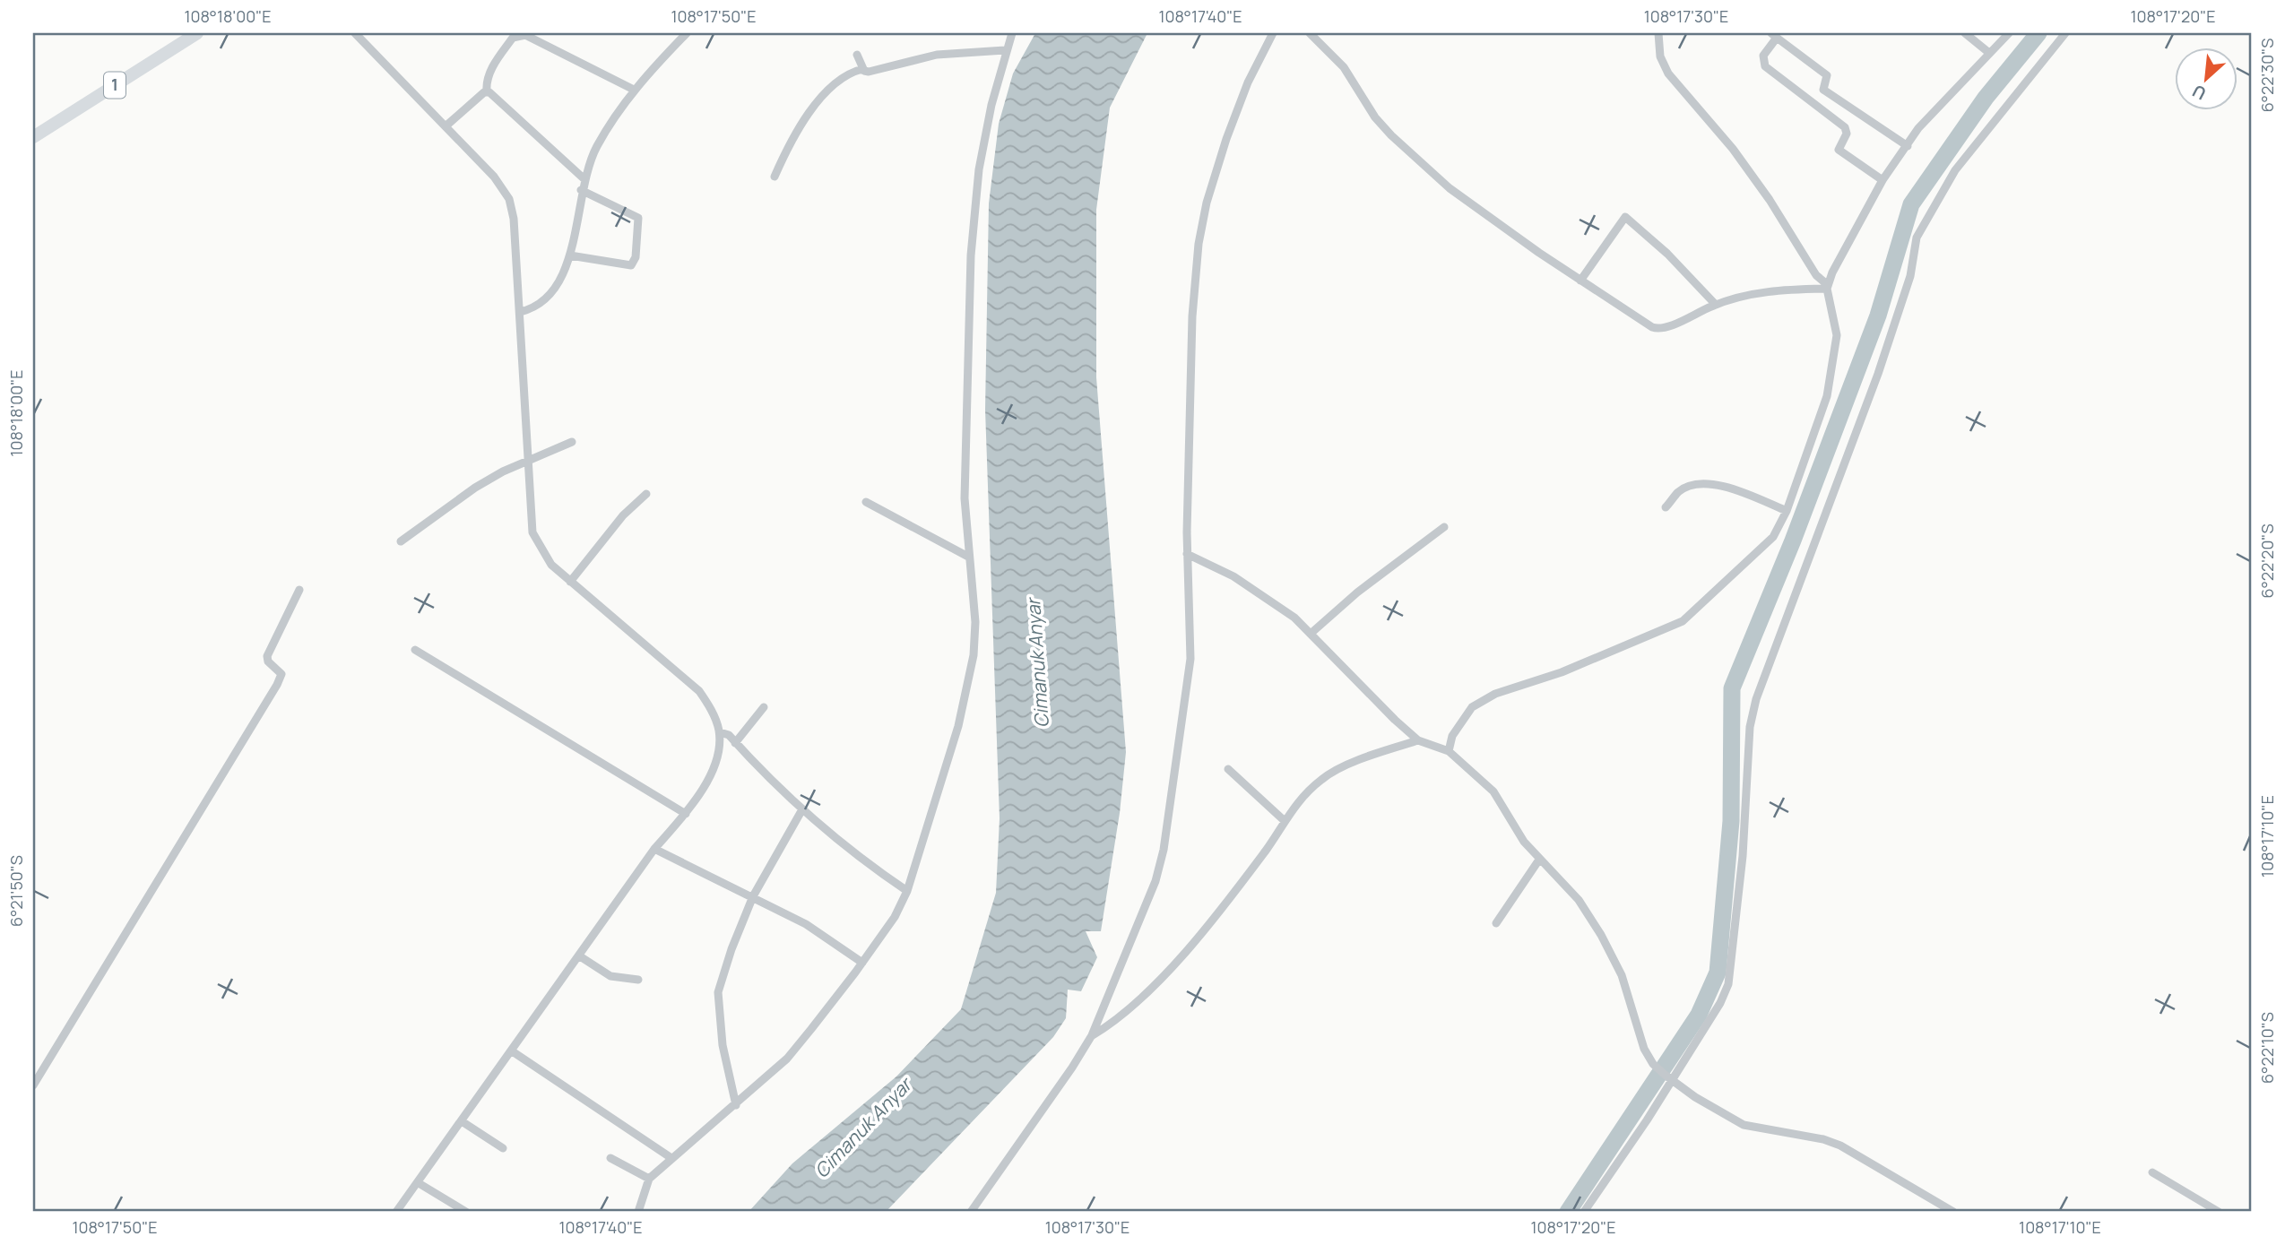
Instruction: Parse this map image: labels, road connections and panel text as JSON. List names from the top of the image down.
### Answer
{
  "streets": {
    "highway": ["1"]
  },
  "water": ["Cimanuk Anyar"],
  "north": "bottom left",
  "coordinates": [
    "108°18'00\"E",
    "108°17'50\"E",
    "108°17'40\"E",
    "108°17'30\"E",
    "108°17'20\"E",
    "6°22'30\"S",
    "6°22'20\"S",
    "108°17'10\"E",
    "6°21'50\"S",
    "6°22'10\"S"
  ]
}
